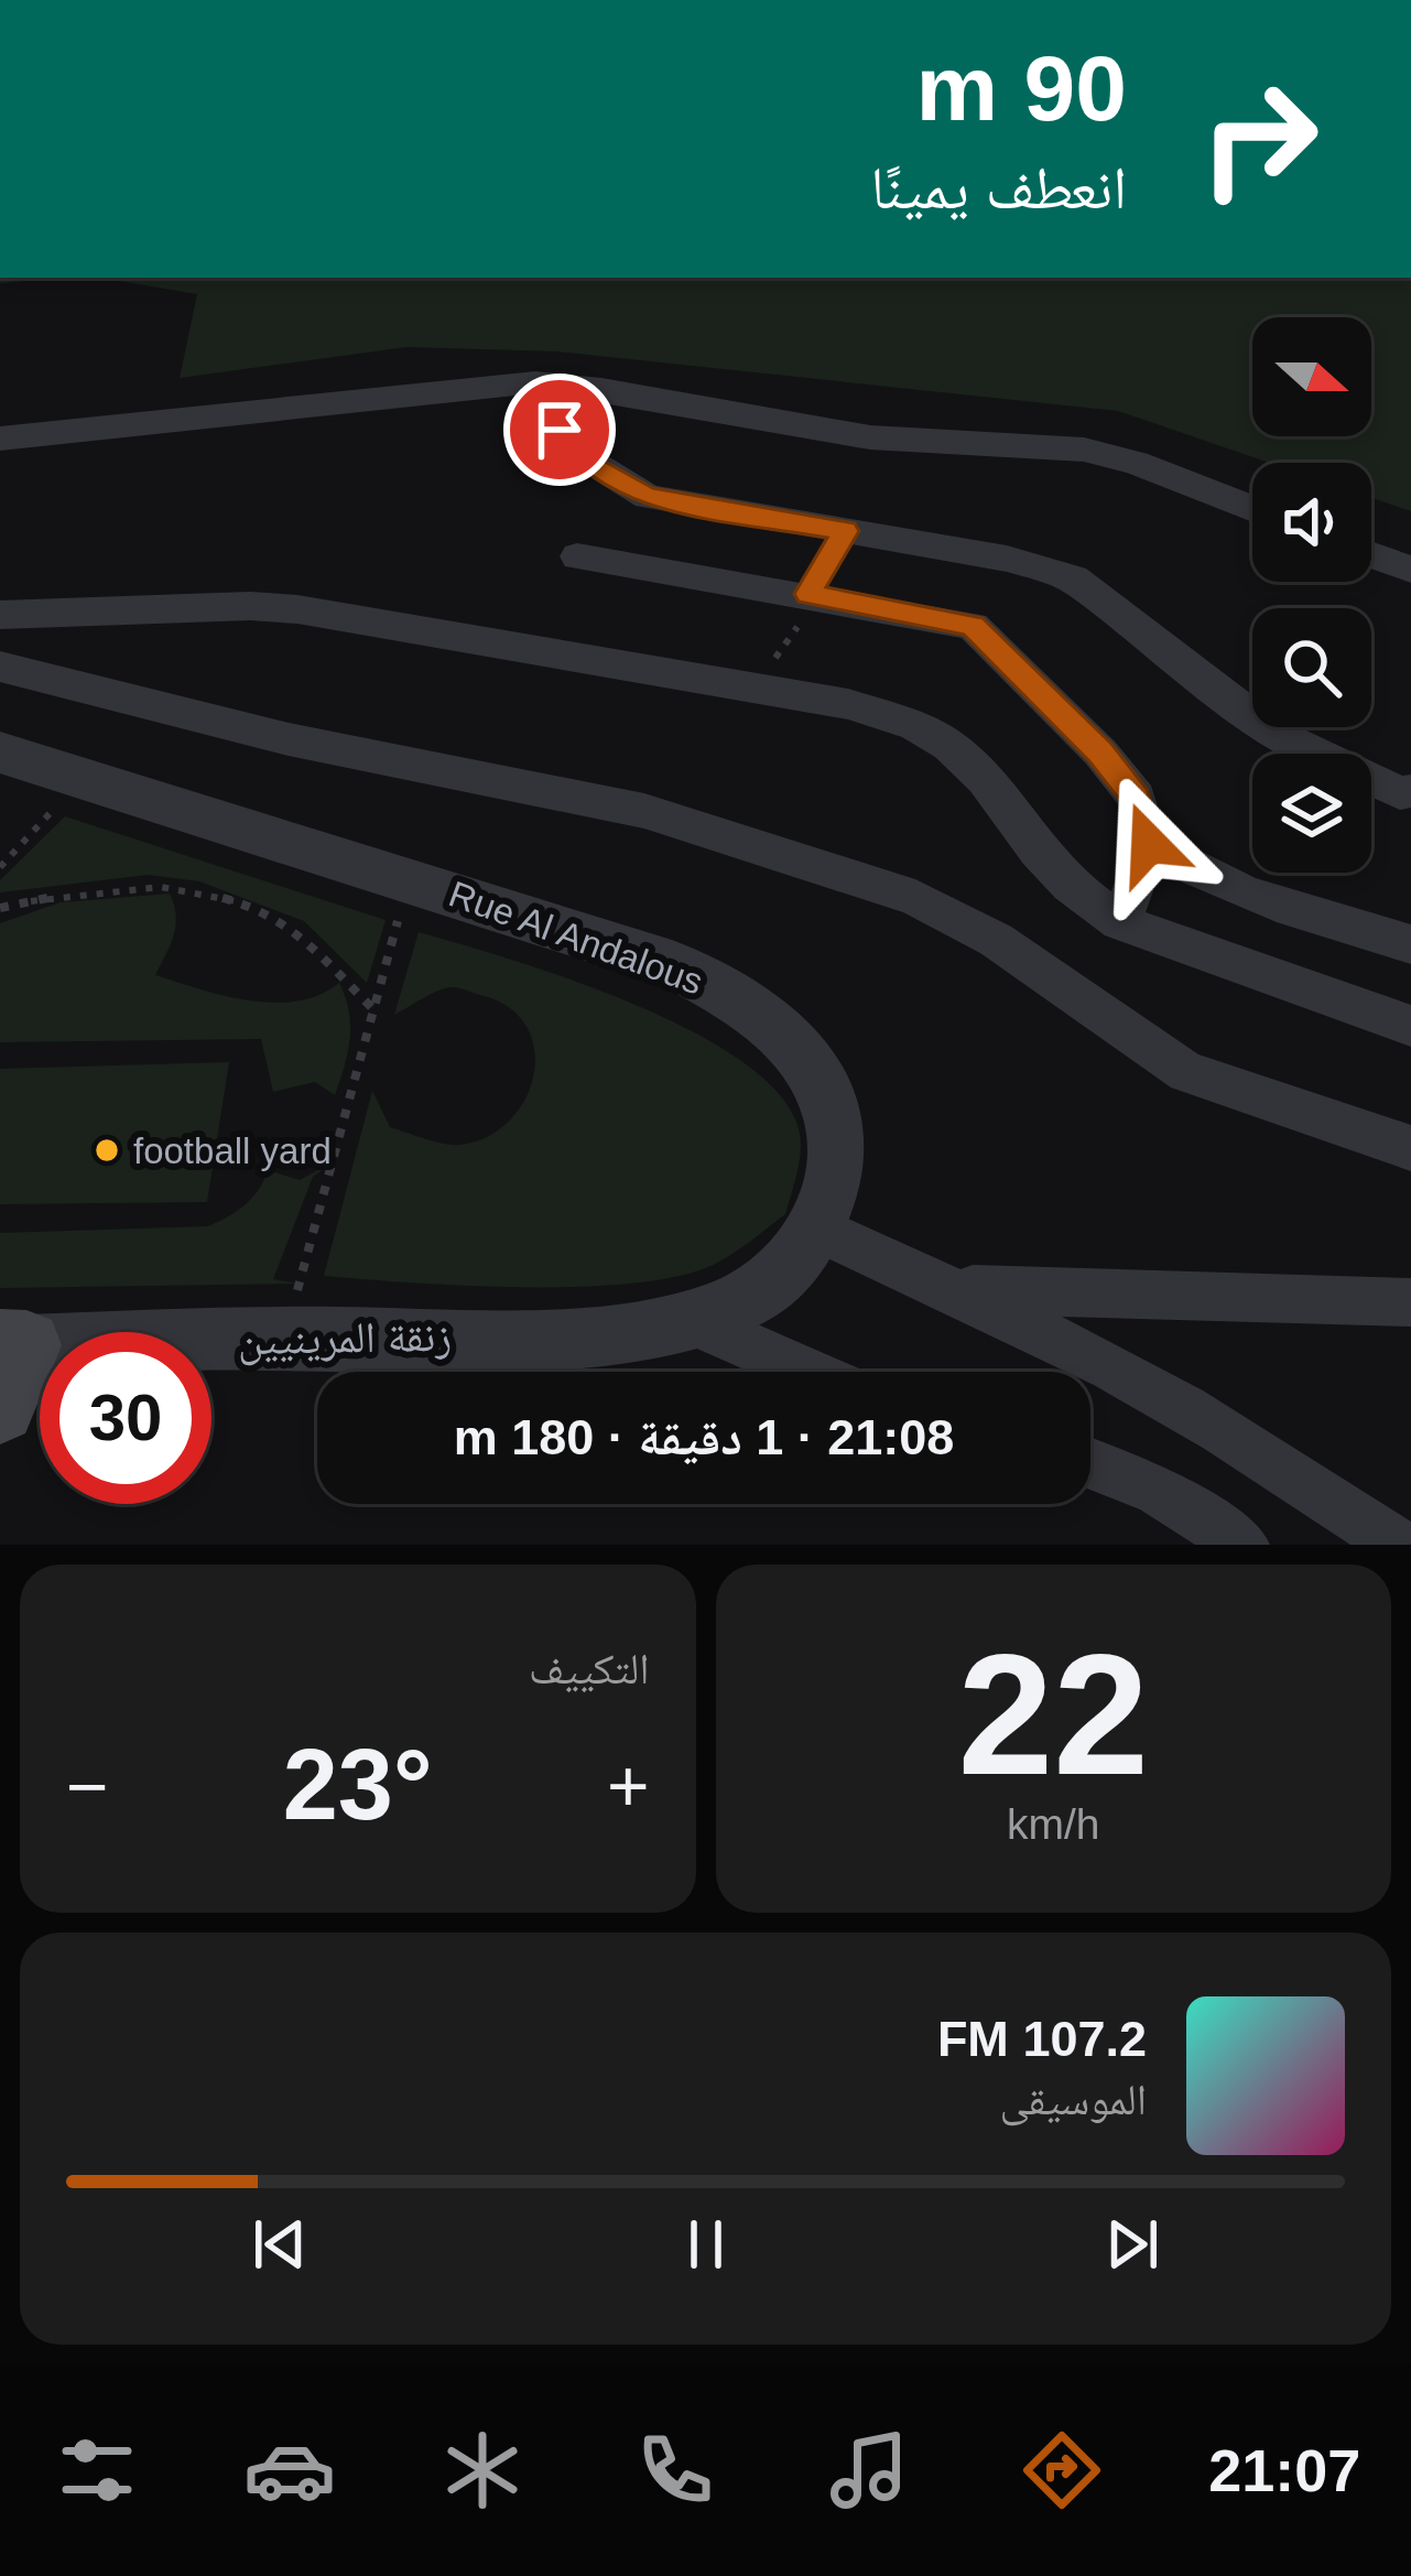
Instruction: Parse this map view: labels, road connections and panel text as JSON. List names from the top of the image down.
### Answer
{
  "streets": {
    "street": ["Rue Al Andalous", "زنقة المرينيين"]
  },
  "crossings": [
    ["Rue Al Andalous", "زنقة المرينيين"]
  ],
  "places": ["football yard"],
  "north": "right",
  "page": {
    "turn": ["90 m", "انعطف يمينًا"],
    "limit": "30",
    "trip": "21:08 · 1 دقيقة · 180 m",
    "tile": [
      ["22", "km/h"],
      "التكييف"
    ],
    "heat": ["−", "23°", "+"],
    "song": ["107.2 FM", "الموسيقى"],
    "tabs": "21:07"
  }
}
